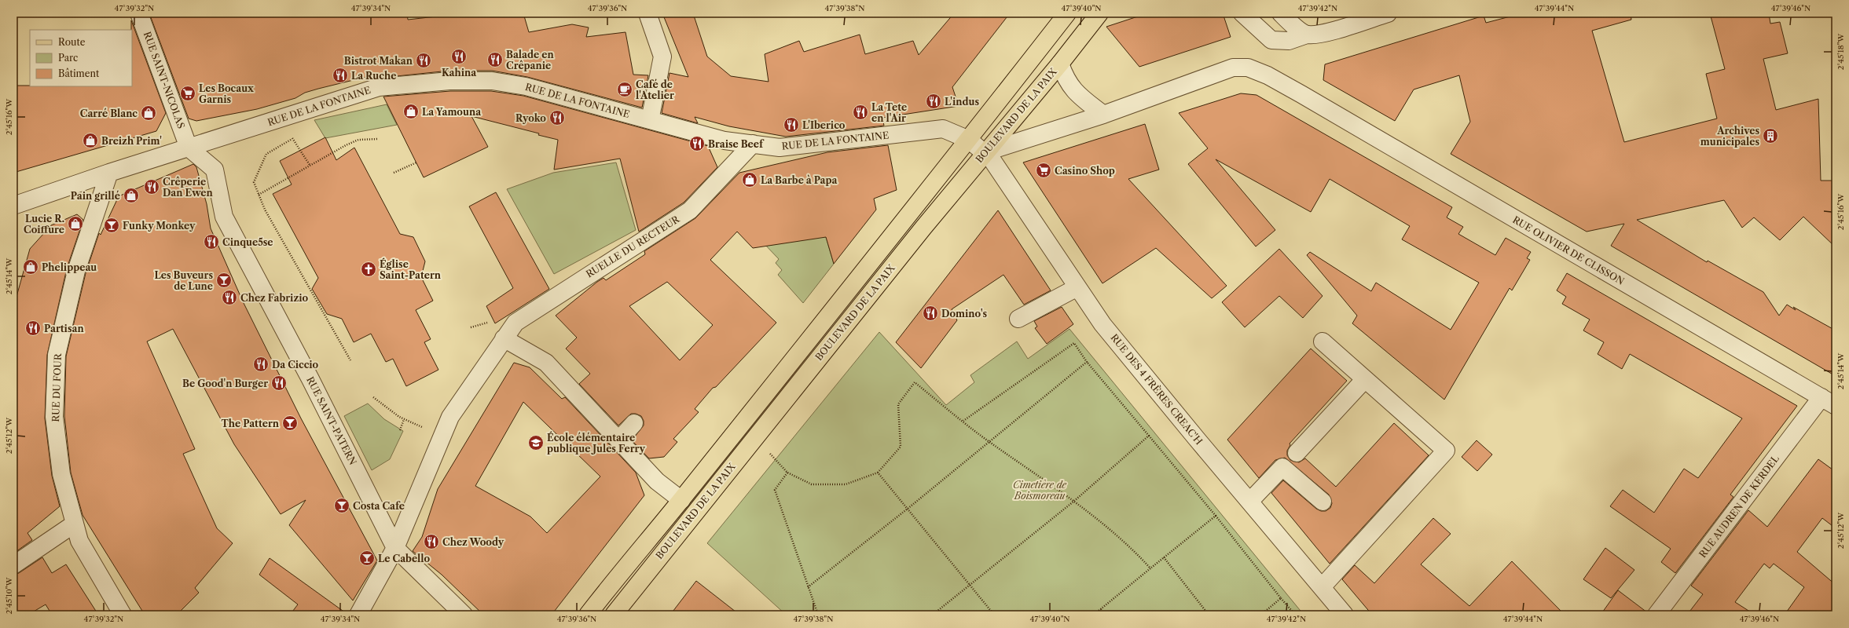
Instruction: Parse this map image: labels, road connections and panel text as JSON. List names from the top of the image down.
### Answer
{
  "streets": {
    "main road": ["BOULEVARD DE LA PAIX"],
    "street": [
      "RUE SAINT-NICOLAS",
      "RUE DE LA FONTAINE",
      "RUELLE DU RECTEUR",
      "RUE OLIVIER DE CLISSON",
      "RUE DU FOUR",
      "RUE DES 4 FRÈRES CREAC'H",
      "RUE SAINT-PATERN",
      "RUE AUDREN DE KERDEL"
    ]
  },
  "crossings": [
    ["RUE SAINT-NICOLAS", "RUE DE LA FONTAINE"],
    ["RUE SAINT-NICOLAS", "RUE SAINT-PATERN"],
    ["RUE DE LA FONTAINE", "BOULEVARD DE LA PAIX"],
    ["RUE DE LA FONTAINE", "RUELLE DU RECTEUR"],
    ["RUE DE LA FONTAINE", "RUE OLIVIER DE CLISSON"],
    ["RUE DE LA FONTAINE", "RUE DU FOUR"],
    ["RUE DE LA FONTAINE", "RUE DES 4 FRÈRES CREAC'H"],
    ["RUE DE LA FONTAINE", "RUE SAINT-PATERN"],
    ["BOULEVARD DE LA PAIX", "RUE OLIVIER DE CLISSON"],
    ["BOULEVARD DE LA PAIX", "RUE DES 4 FRÈRES CREAC'H"],
    ["RUELLE DU RECTEUR", "RUE SAINT-PATERN"],
    ["RUE OLIVIER DE CLISSON", "RUE DES 4 FRÈRES CREAC'H"],
    ["RUE OLIVIER DE CLISSON", "RUE AUDREN DE KERDEL"]
  ],
  "parks": ["Cimetière de Boismoreau"],
  "places": {
    "restaurant": [
      "Kahina",
      "Balade en Crêpanie",
      "Bistrot Makan",
      "La Ruche",
      "L'indus",
      "La Tete en l'Air",
      "Ryoko",
      "L'Iberico",
      "Braise Beef",
      "Crêperie Dan Ewen",
      "Cinque5se",
      "Chez Fabrizio",
      "Domino's",
      "Partisan",
      "Da Ciccio",
      "Be Good'n Burger",
      "Chez Woody"
    ],
    "cafe": ["Café de l'Atelier"],
    "supermarket": ["Les Bocaux Garnis", "Casino Shop"],
    "shop": [
      "La Yamouna",
      "Carré Blanc",
      "Breizh Prim'",
      "La Barbe à Papa",
      "Pain grillé",
      "Lucie R. Coiffure",
      "Phelippeau"
    ],
    "building": ["Archives municipales"],
    "bar": [
      "Funky Monkey",
      "Les Buveurs de Lune",
      "The Pattern",
      "Costa Cafe",
      "Le Cabello"
    ],
    "church": ["Église Saint-Patern"],
    "school or university": ["École élémentaire publique Jules Ferry"]
  },
  "legend": ["Route", "Parc", "Bâtiment"],
  "coordinates": [
    "47°39'32\"N",
    "47°39'34\"N",
    "47°39'36\"N",
    "47°39'38\"N",
    "47°39'40\"N",
    "47°39'42\"N",
    "47°39'44\"N",
    "47°39'46\"N",
    "2°45'18\"W",
    "2°45'16\"W",
    "2°45'14\"W",
    "2°45'12\"W",
    "2°45'10\"W"
  ]
}
